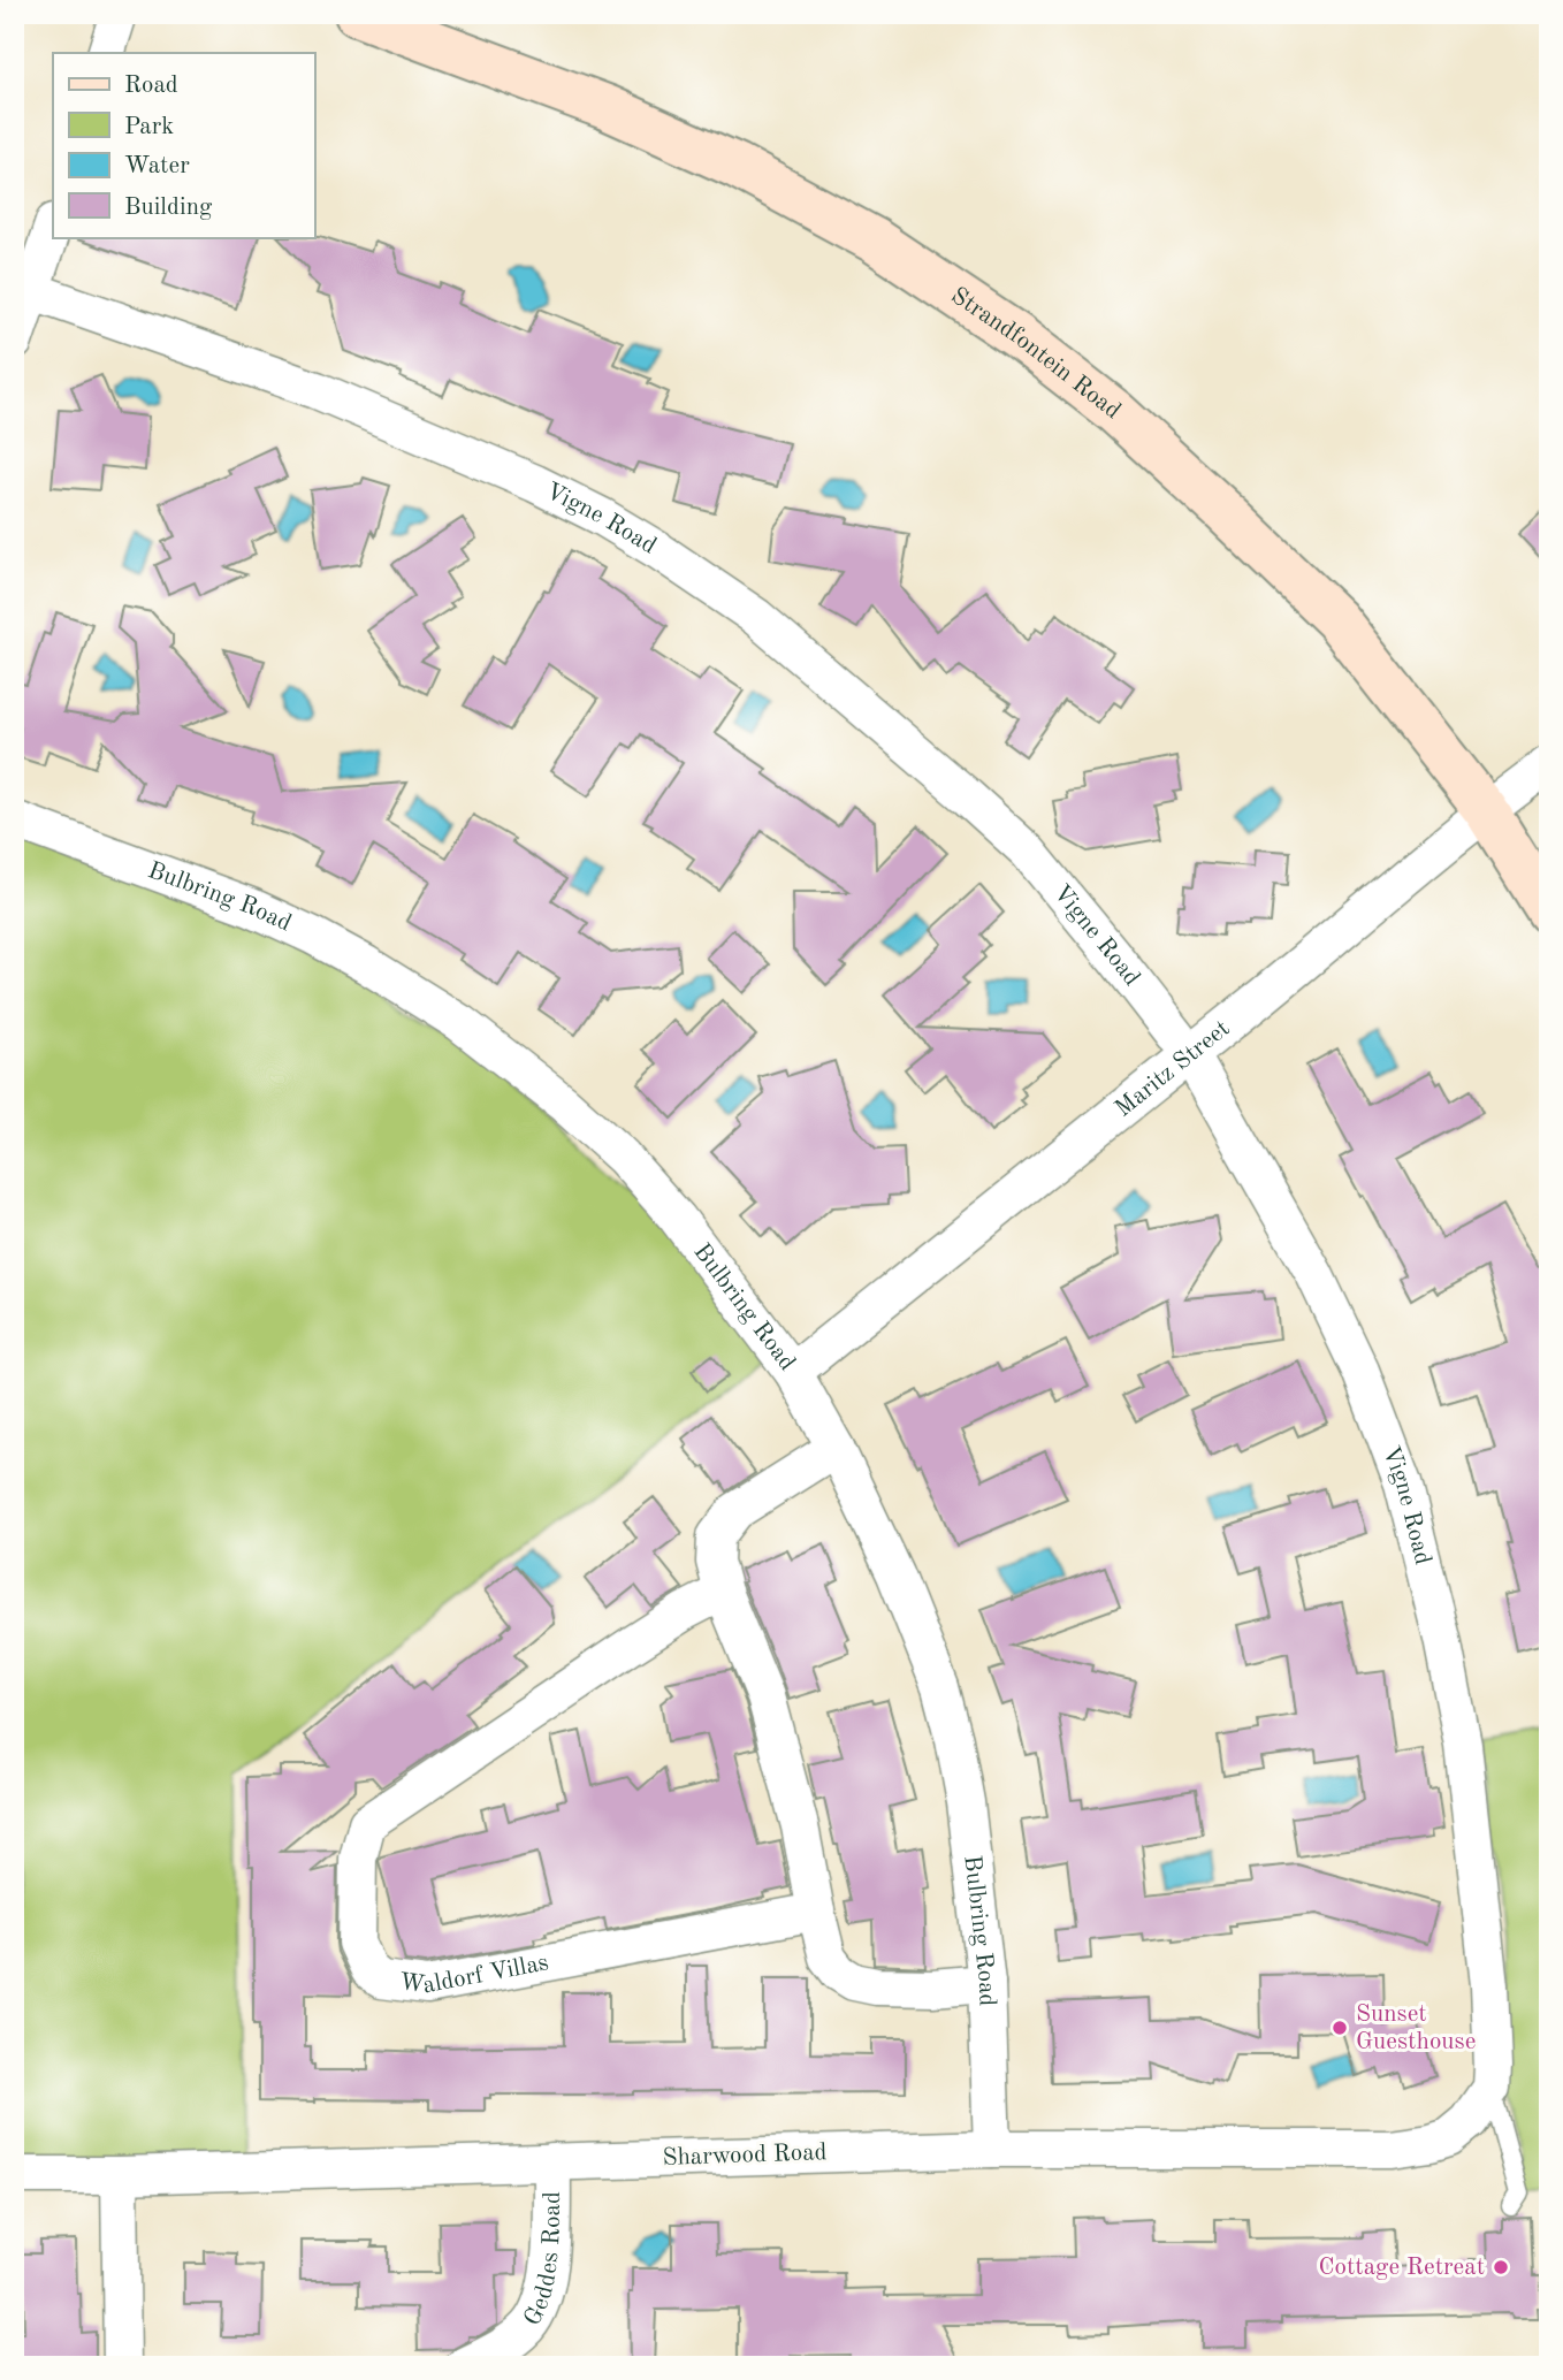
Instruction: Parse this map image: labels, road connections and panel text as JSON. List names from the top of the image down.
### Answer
{
  "streets": {
    "main road": ["Strandfontein Road"],
    "street": [
      "Vigne Road",
      "Bulbring Road",
      "Maritz Street",
      "Waldorf Villas",
      "Sharwood Road",
      "Geddes Road"
    ]
  },
  "crossings": [
    ["Strandfontein Road", "Maritz Street"],
    ["Vigne Road", "Maritz Street"],
    ["Vigne Road", "Sharwood Road"],
    ["Bulbring Road", "Maritz Street"],
    ["Bulbring Road", "Sharwood Road"],
    ["Sharwood Road", "Geddes Road"]
  ],
  "places": ["Sunset Guesthouse", "Cottage Retreat"],
  "legend": [
    "Road",
    "Park",
    "Water",
    "Building"
  ]
}
